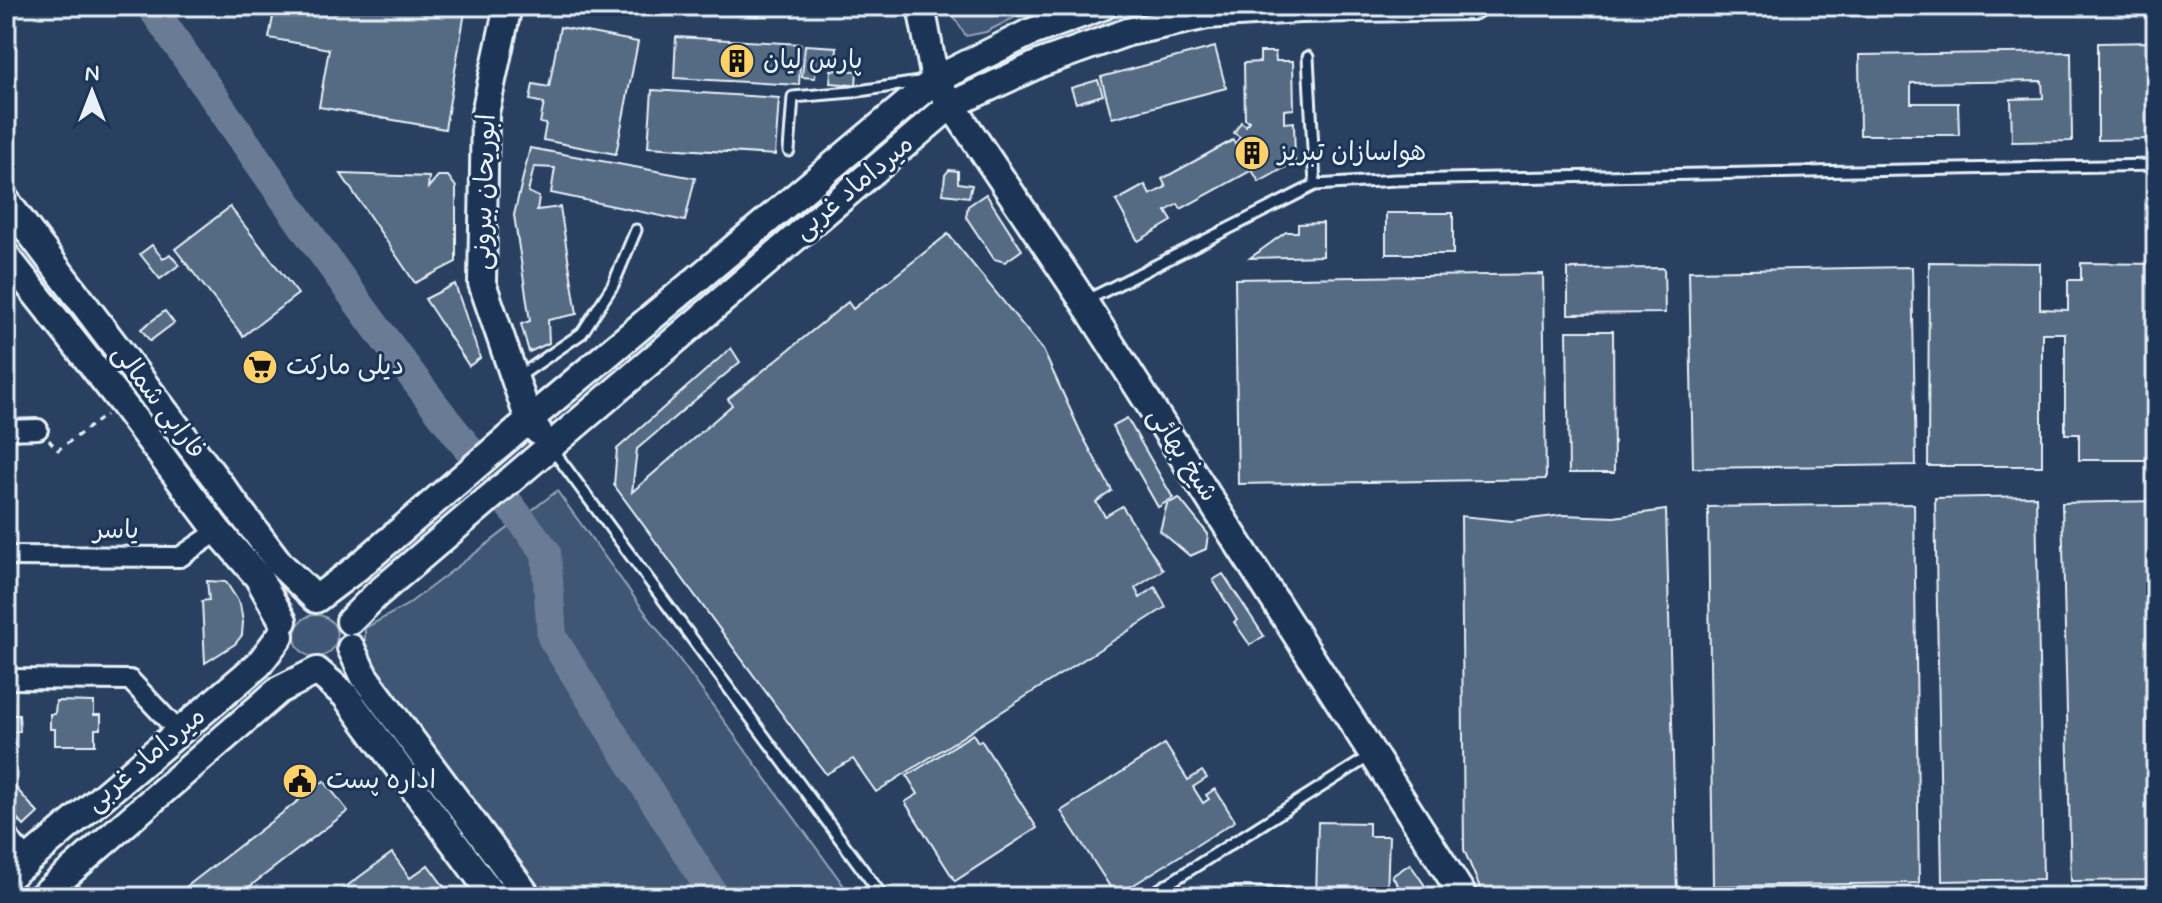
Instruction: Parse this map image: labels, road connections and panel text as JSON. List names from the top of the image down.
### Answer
{
  "streets": {
    "street": [
      "میرداماد غربی",
      "ابوریحان بیرونی",
      "فارابی شمالی",
      "شیخ بهائی",
      "یاسر"
    ]
  },
  "crossings": [
    ["میرداماد غربی", "ابوریحان بیرونی"],
    ["میرداماد غربی", "فارابی شمالی"],
    ["میرداماد غربی", "شیخ بهائی"],
    ["فارابی شمالی", "یاسر"]
  ],
  "places": {
    "building": ["پارس لیان", "هواسازان تبریز"],
    "supermarket": ["دیلی مارکت"],
    "public building": ["اداره پست"]
  },
  "north": "top"
}
